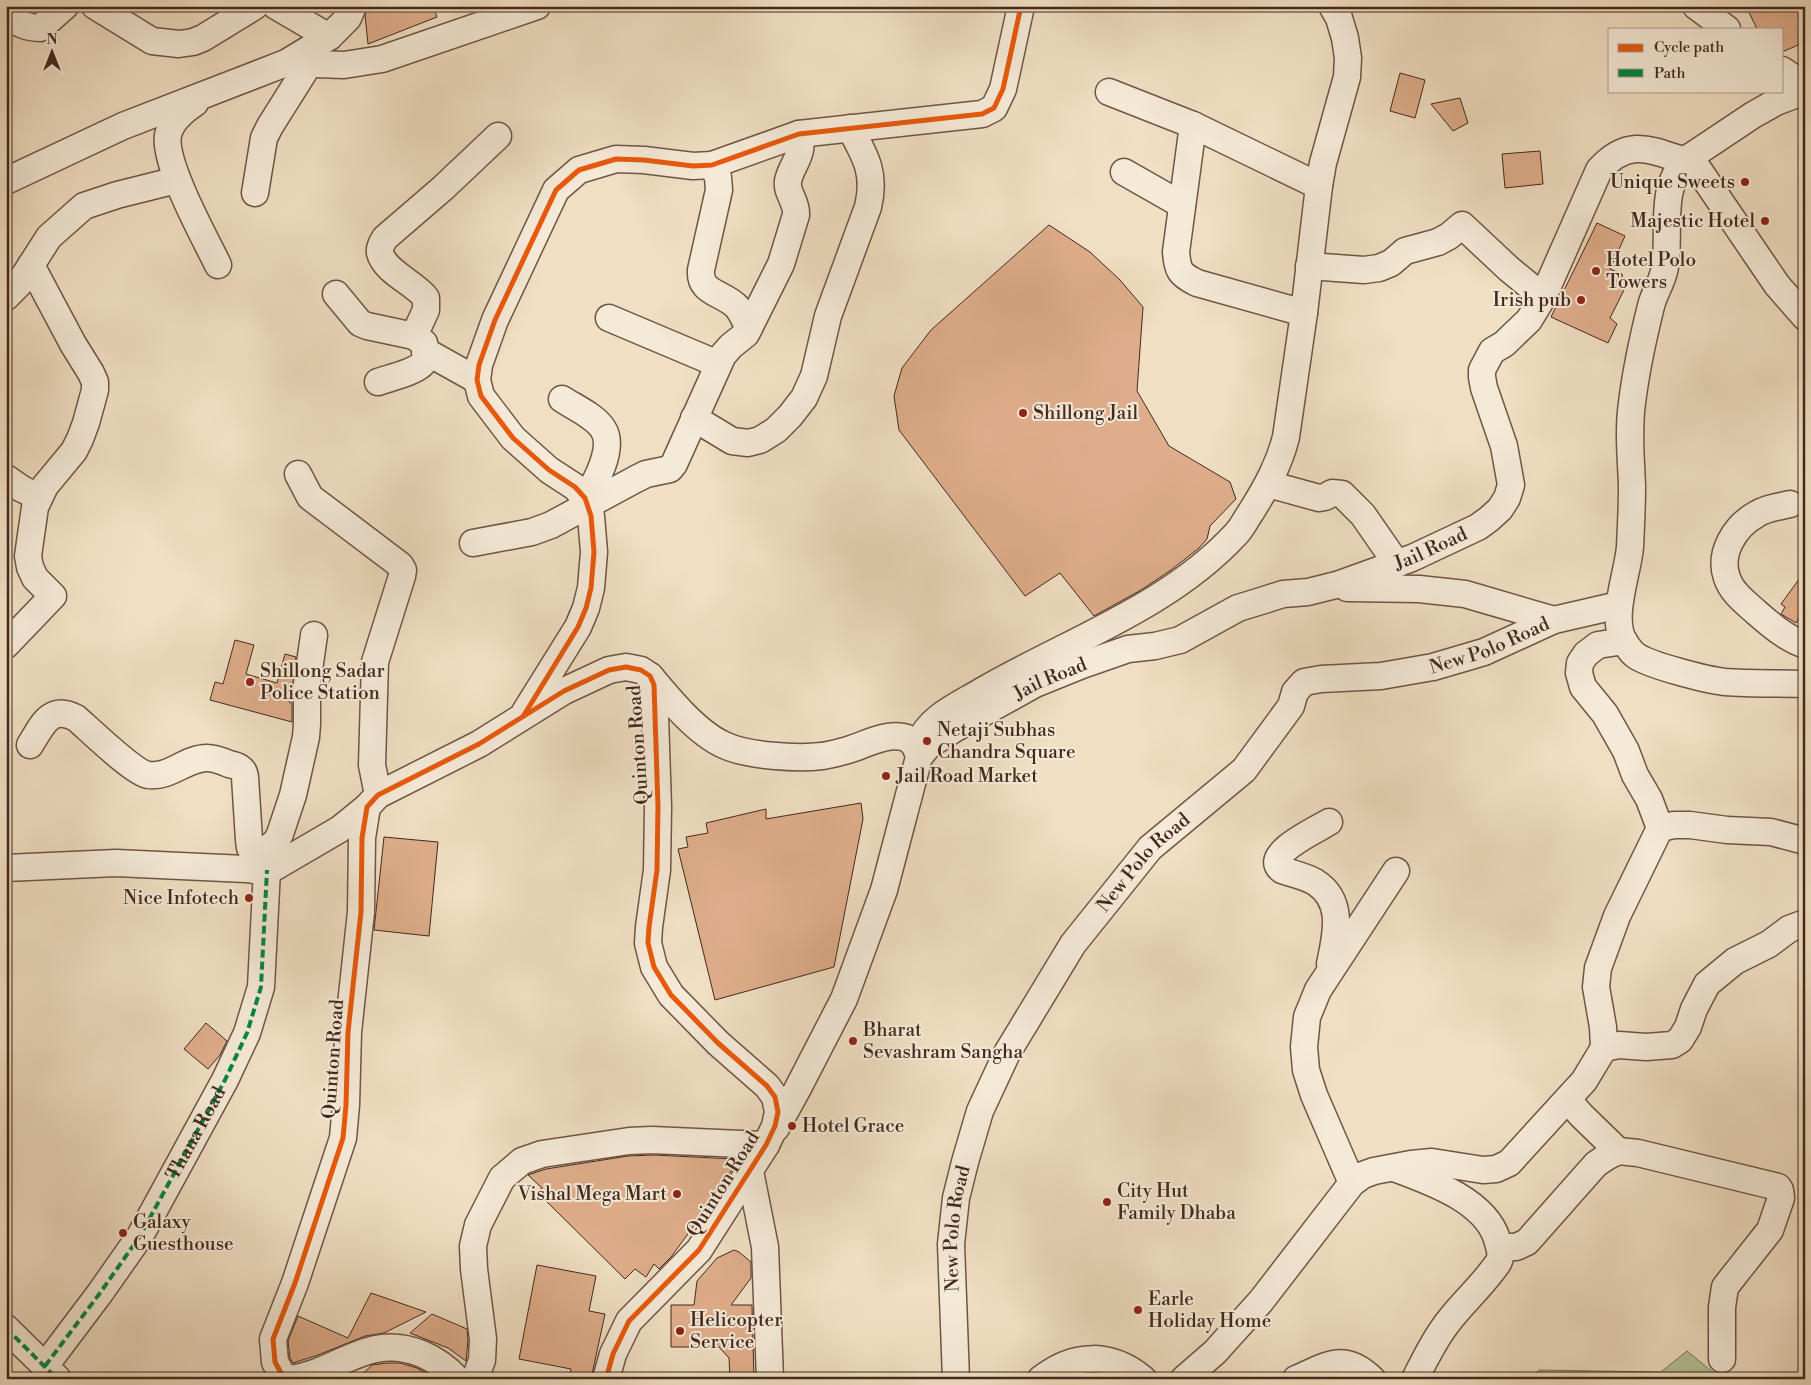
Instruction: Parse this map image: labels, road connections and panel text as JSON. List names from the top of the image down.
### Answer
{
  "streets": {
    "street": [
      "Jail Road",
      "New Polo Road",
      "Quinton Road",
      "Thana Road"
    ]
  },
  "places": [
    "Unique Sweets",
    "Majestic Hotel",
    "Hotel Polo Towers",
    "Irish pub",
    "Shillong Jail",
    "Shillong Sadar Police Station",
    "Netaji Subhas Chandra Square",
    "Jail Road Market",
    "Nice Infotech",
    "Bharat Sevashram Sangha",
    "Hotel Grace",
    "Vishal Mega Mart",
    "City Hut Family Dhaba",
    "Galaxy Guesthouse",
    "Earle Holiday Home",
    "Helicopter Service"
  ],
  "legend": ["Cycle path", "Path"],
  "north": "top"
}
